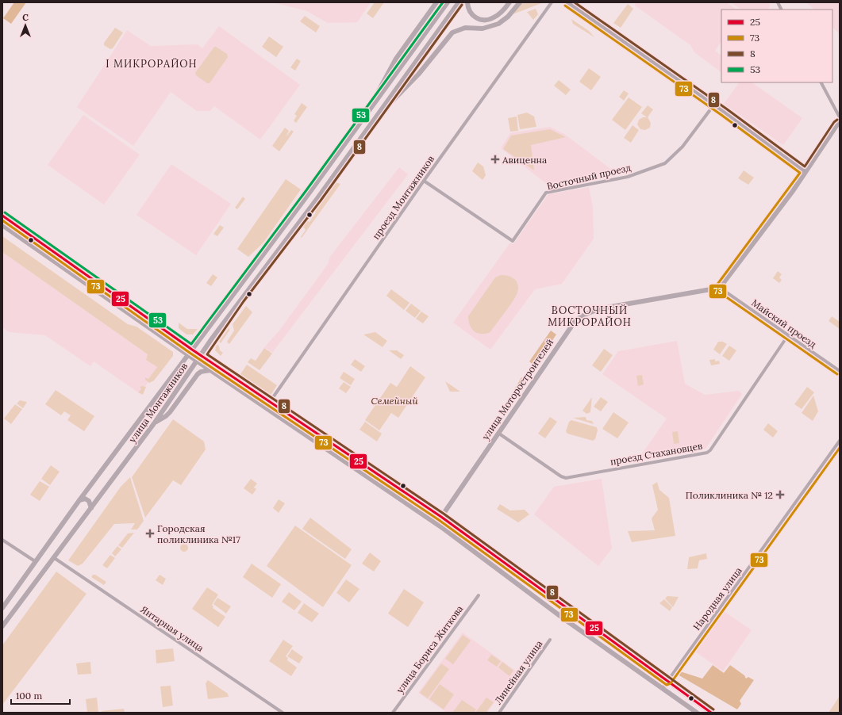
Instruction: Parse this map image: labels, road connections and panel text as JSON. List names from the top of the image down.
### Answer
{
  "streets": {
    "main road": ["улица Моторостроителей", "улица Монтажников"],
    "street": [
      "Восточный проезд",
      "проезд Монтажников",
      "Майский проезд",
      "проезд Стахановцев",
      "Народная улица",
      "Янтарная улица",
      "улица Бориса Житкова",
      "Линейная улица"
    ]
  },
  "crossings": [
    ["Восточный проезд", "проезд Монтажников"],
    ["Майский проезд", "улица Моторостроителей"],
    ["Майский проезд", "проезд Стахановцев"],
    ["улица Моторостроителей", "проезд Стахановцев"],
    ["улица Монтажников", "Янтарная улица"]
  ],
  "districts": ["I МИКРОРАЙОН", "ВОСТОЧНЫЙ МИКРОРАЙОН"],
  "parks": ["Семейный"],
  "places": {
    "health": ["Авиценна", "Поликлиника № 12", "Городская поликлиника №17"]
  },
  "lines": [
    "transit line 8",
    "transit line 53",
    "transit line 73",
    "transit line 25"
  ],
  "legend": [
    "25",
    "73",
    "8",
    "53"
  ],
  "scale_bar": "100 m",
  "north": "top"
}
